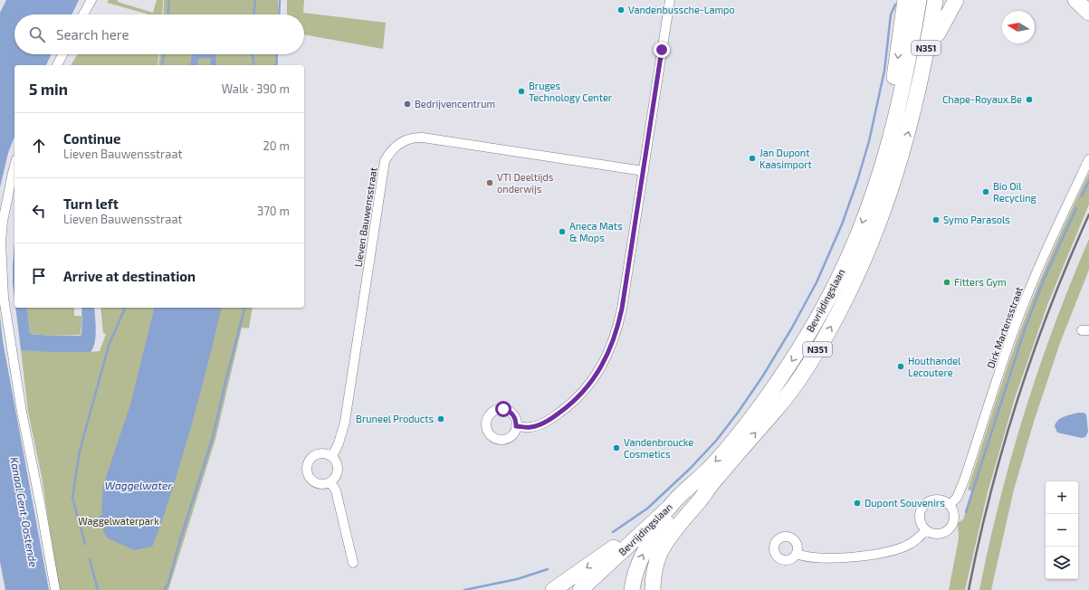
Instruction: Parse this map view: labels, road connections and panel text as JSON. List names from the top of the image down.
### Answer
{
  "streets": {
    "highway": ["N351", "Bevrijdingslaan"],
    "street": ["Lieven Bauwensstraat", "Dirk Martensstraat"]
  },
  "crossings": [
    ["N351", "Bevrijdingslaan"]
  ],
  "water": ["Waggelwater", "Kanaal Gent-Oostende"],
  "parks": ["Waggelwaterpark"],
  "places": [
    "Vandenbussche-Lampo",
    "Bruges Technology Center",
    "Chape-Royaux.Be",
    "Bedrijvencentrum",
    "Jan Dupont Kaasimport",
    "VTI Deeltijds onderwijs",
    "Bio Oil Recycling",
    "Symo Parasols",
    "Aneca Mats & Mops",
    "Fitters Gym",
    "Houthandel Lecoutere",
    "Bruneel Products",
    "Vandenbroucke Cosmetics",
    "Dupont Souvenirs"
  ],
  "north": "left",
  "page": {
    "search": "Search here",
    "heading": ["5 min", "Walk · 390 m"],
    "list": [
      ["Continue", "Lieven Bauwensstraat", "20 m"],
      ["Turn left", "Lieven Bauwensstraat", "370 m"],
      "Arrive at destination"
    ],
    "map_buttons": ["+", "−"]
  }
}
